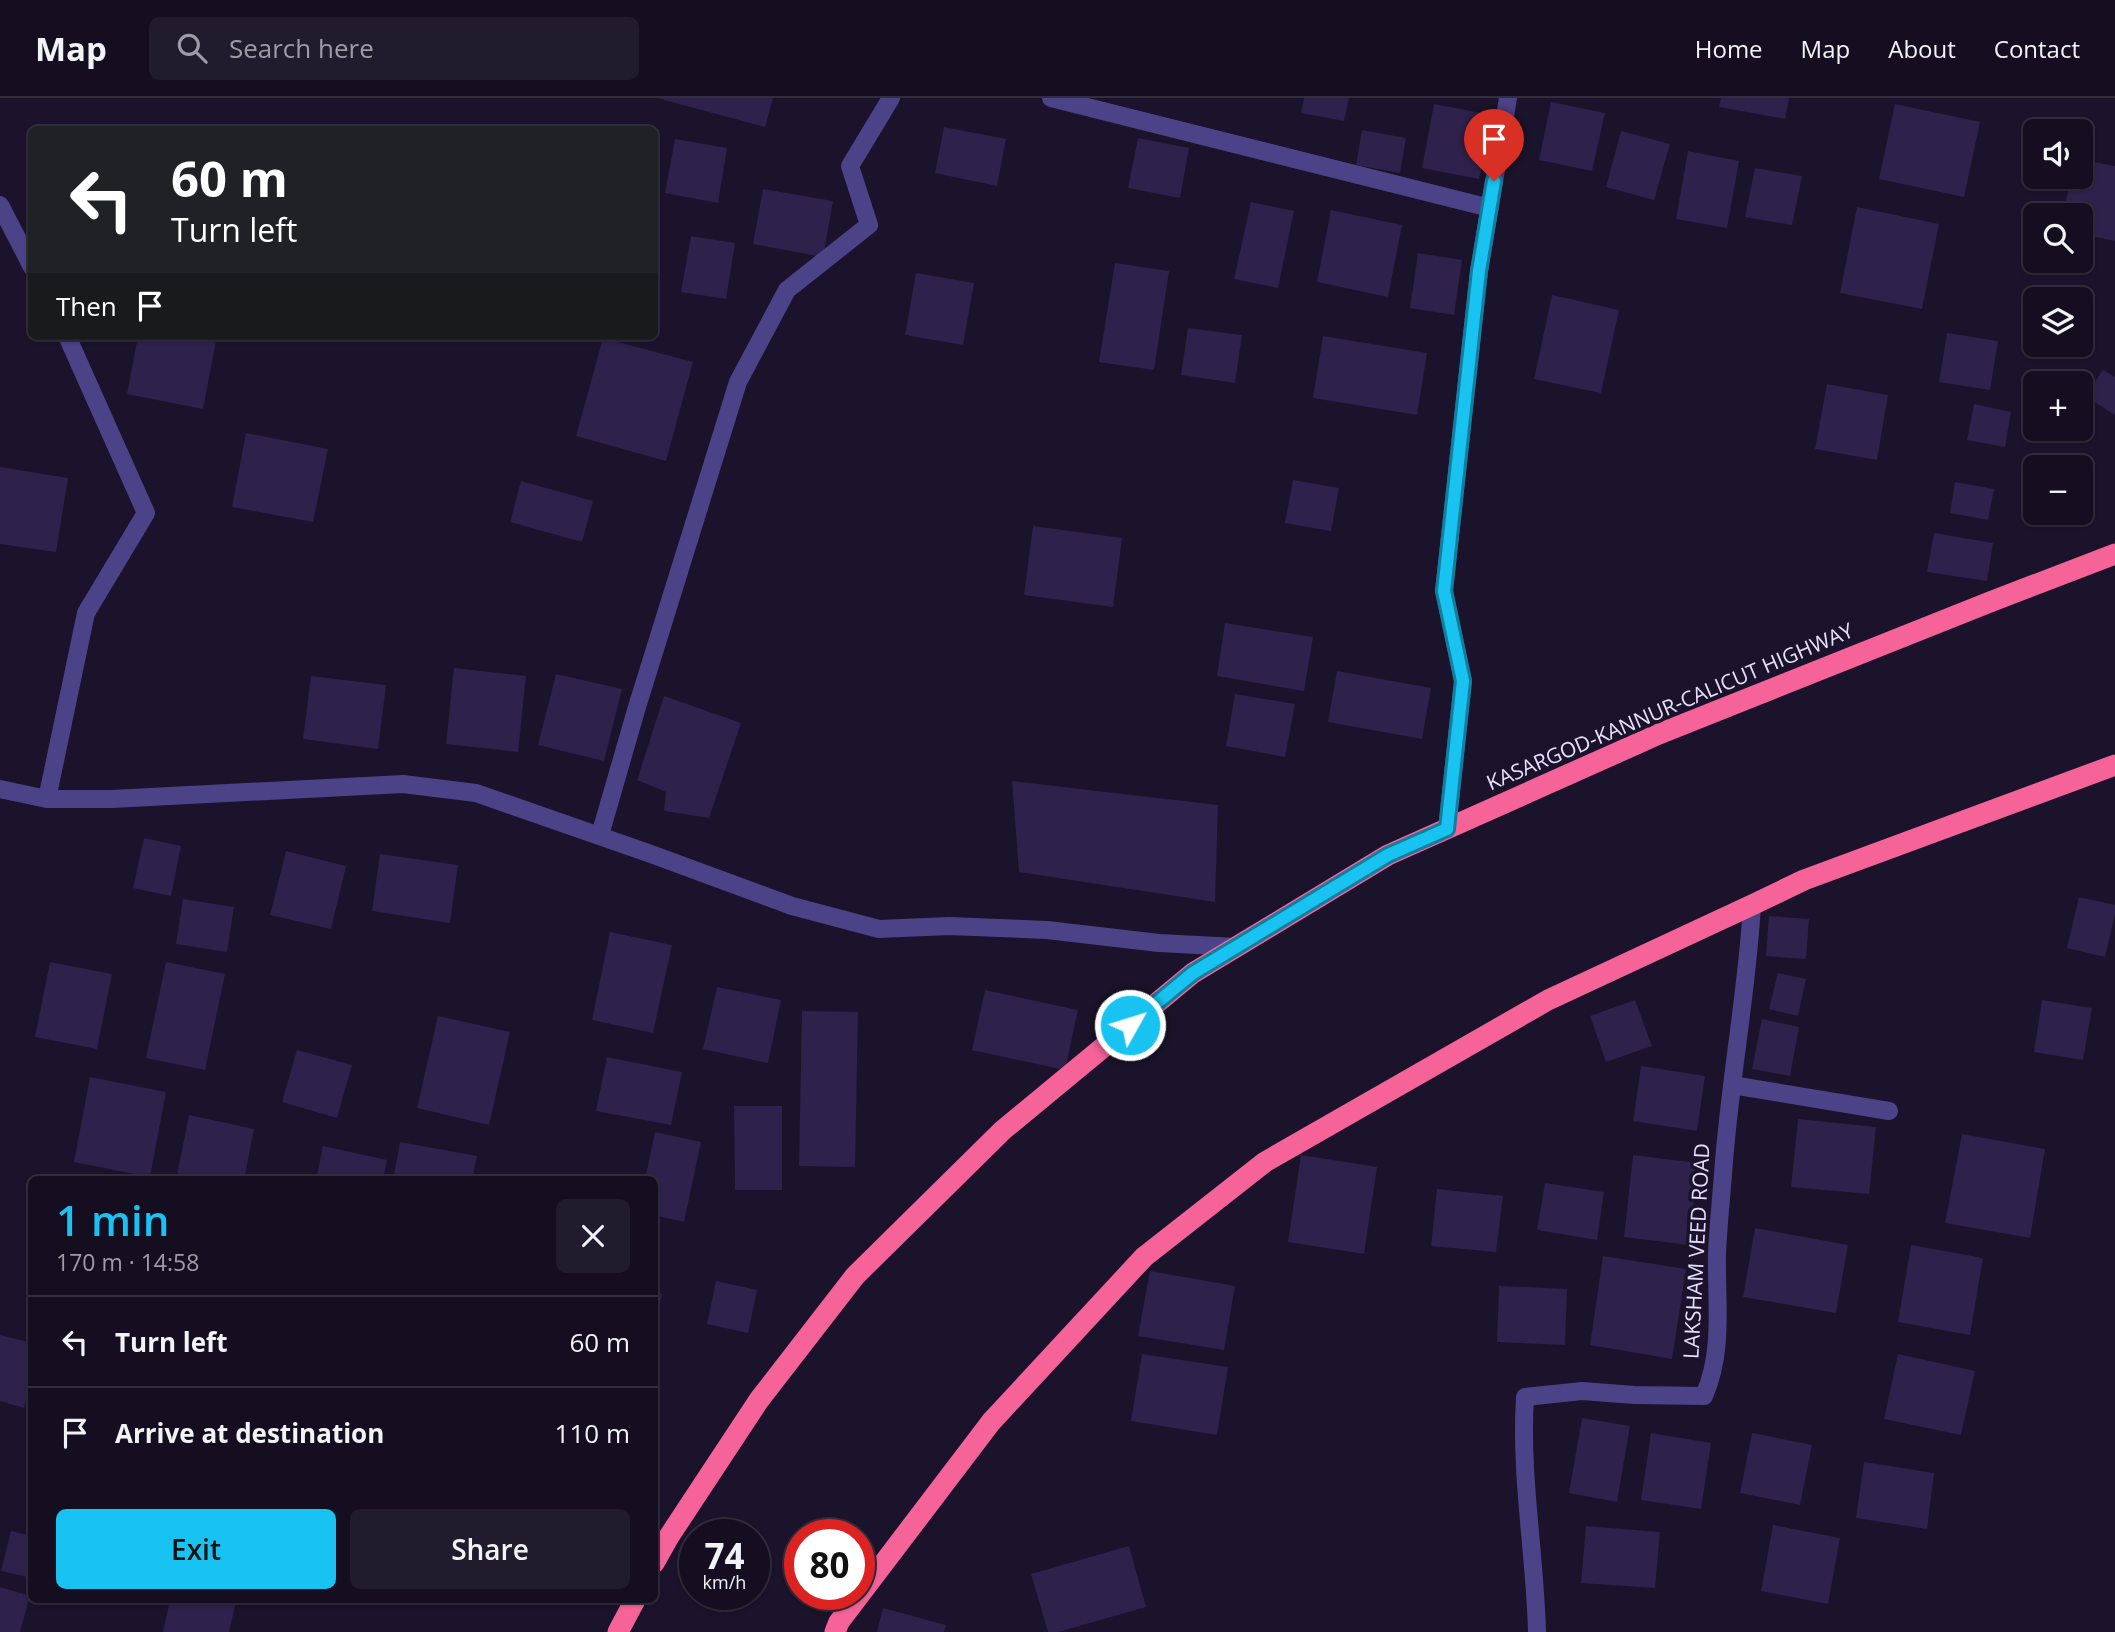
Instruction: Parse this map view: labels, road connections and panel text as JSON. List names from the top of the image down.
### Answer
{
  "streets": {
    "highway": ["KASARGOD-KANNUR-CALICUT HIGHWAY"],
    "street": ["LAKSHAM VEED ROAD"]
  },
  "page": {
    "header": "Map",
    "search": "Search here",
    "nav": [
      "Home",
      "Map",
      "About",
      "Contact"
    ],
    "map_buttons": ["+", "−"],
    "turn": ["60 m", "Turn left"],
    "then": "Then",
    "heading": ["1 min", "170 m · 14:58"],
    "list": [
      {
        "name": "Turn left",
        "value": "60 m"
      },
      {
        "name": "Arrive at destination",
        "value": "110 m"
      }
    ],
    "buttons": ["Exit", "Share"],
    "speed": "74 km/h",
    "limit": "80"
  }
}
